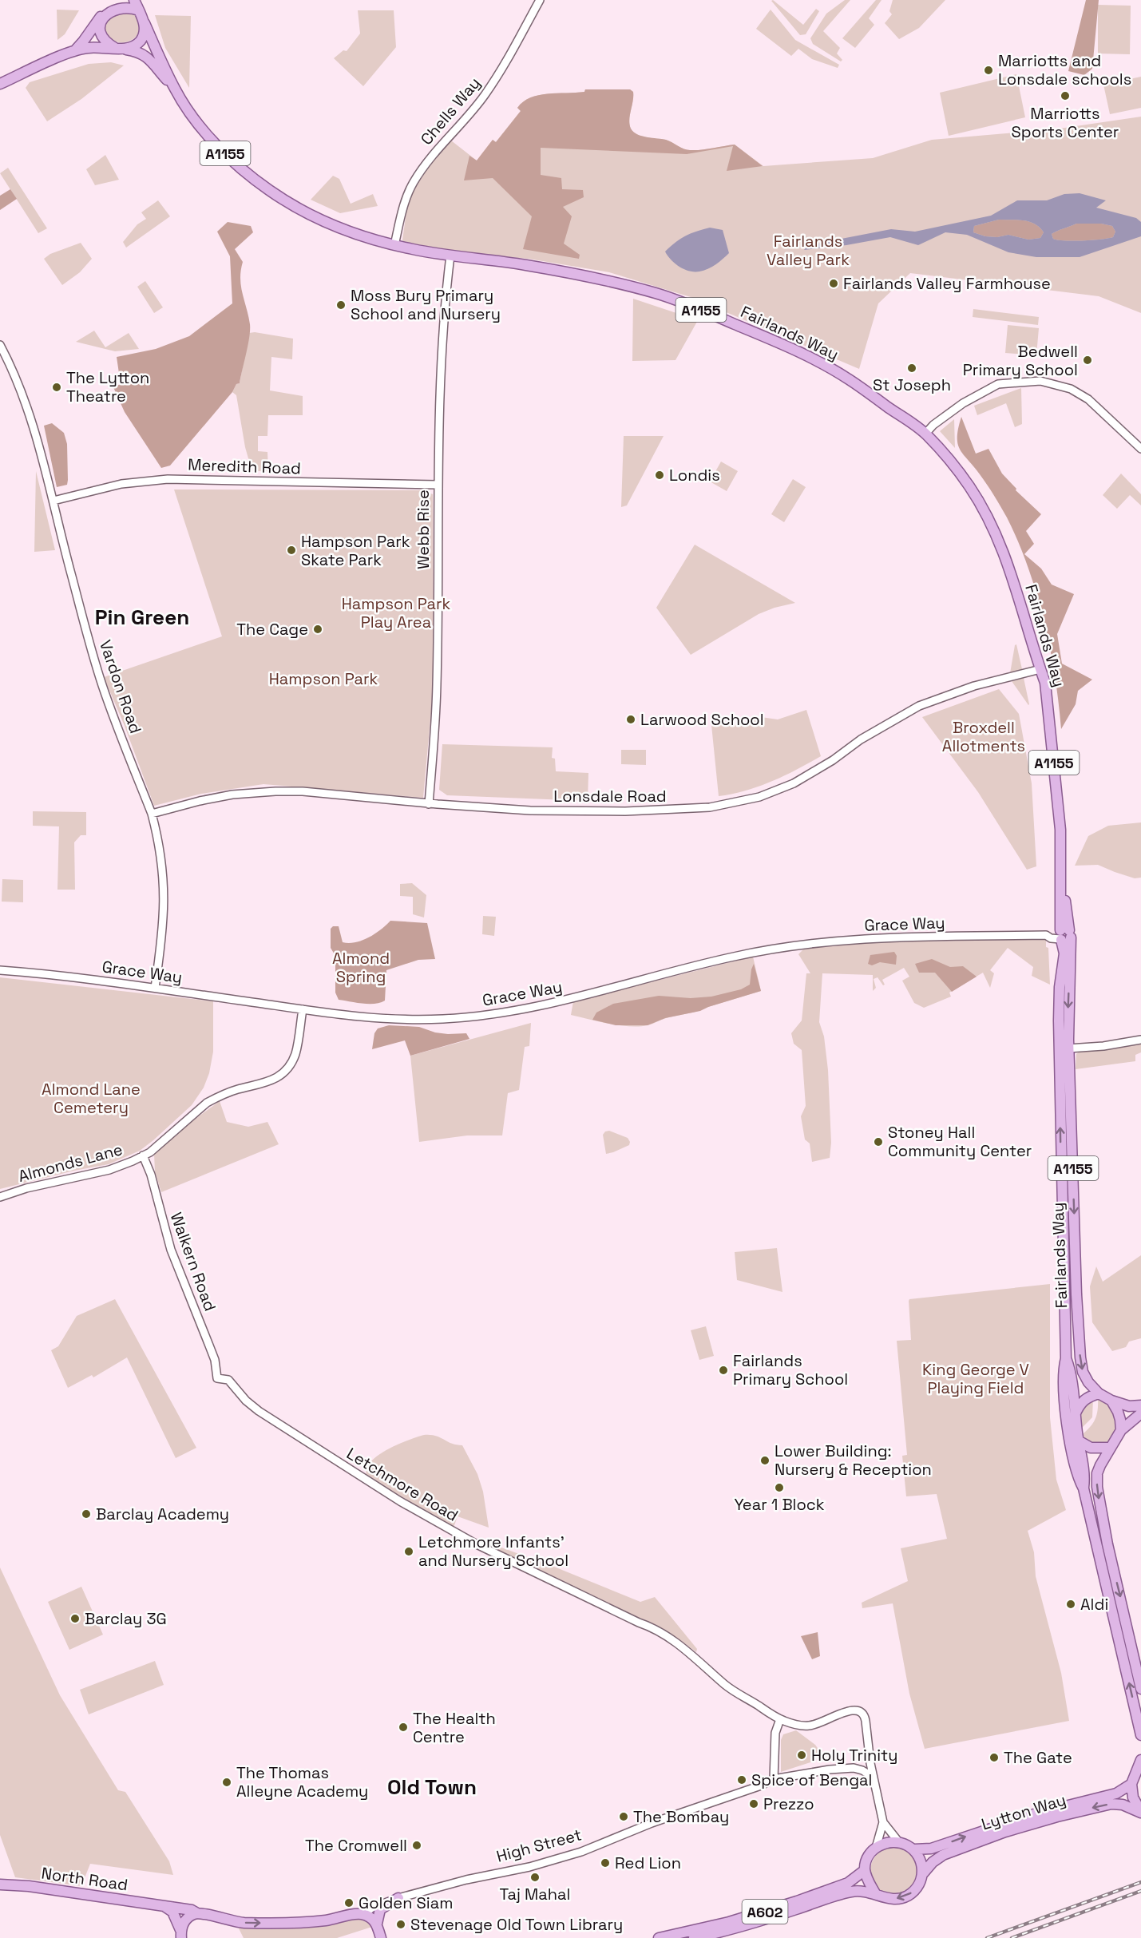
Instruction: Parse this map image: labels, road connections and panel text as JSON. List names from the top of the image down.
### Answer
{
  "streets": {
    "main road": [
      "A1155",
      "Fairlands Way",
      "Lytton Way",
      "High Street",
      "North Road",
      "A602"
    ],
    "street": [
      "Chells Way",
      "Meredith Road",
      "Webb Rise",
      "Vardon Road",
      "Lonsdale Road",
      "Grace Way",
      "Almonds Lane",
      "Walkern Road",
      "Letchmore Road"
    ]
  },
  "crossings": [
    ["Chells Way", "Fairlands Way"],
    ["A1155", "Fairlands Way"],
    ["Fairlands Way", "Webb Rise"],
    ["Fairlands Way", "Lonsdale Road"],
    ["Fairlands Way", "Grace Way"],
    ["Meredith Road", "Webb Rise"],
    ["Meredith Road", "Vardon Road"],
    ["Webb Rise", "Lonsdale Road"],
    ["Vardon Road", "Lonsdale Road"],
    ["Vardon Road", "Grace Way"],
    ["Grace Way", "Almonds Lane"],
    ["Almonds Lane", "Walkern Road"],
    ["Walkern Road", "Letchmore Road"],
    ["Letchmore Road", "High Street"],
    ["Lytton Way", "A602"],
    ["High Street", "North Road"]
  ],
  "districts": ["Pin Green", "Old Town"],
  "parks": [
    "Fairlands Valley Park",
    "Hampson Park Play Area",
    "Hampson Park",
    "Broxdell Allotments",
    "Almond Spring",
    "Almond Lane Cemetery",
    "King George V Playing Field"
  ],
  "places": [
    "Marriotts and Lonsdale schools",
    "Marriotts Sports Center",
    "Fairlands Valley Farmhouse",
    "Moss Bury Primary School and Nursery",
    "Bedwell Primary School",
    "St Joseph",
    "The Lytton Theatre",
    "Londis",
    "Hampson Park Skate Park",
    "The Cage",
    "Larwood School",
    "Stoney Hall Community Center",
    "Fairlands Primary School",
    "Lower Building: Nursery & Reception",
    "Year 1 Block",
    "Barclay Academy",
    "Letchmore Infants' and Nursery School",
    "Aldi",
    "Barclay 3G",
    "The Health Centre",
    "Holy Trinity",
    "The Gate",
    "Spice of Bengal",
    "The Thomas Alleyne Academy",
    "Prezzo",
    "The Bombay",
    "The Cromwell",
    "Red Lion",
    "Taj Mahal",
    "Golden Siam",
    "Stevenage Old Town Library"
  ]
}
